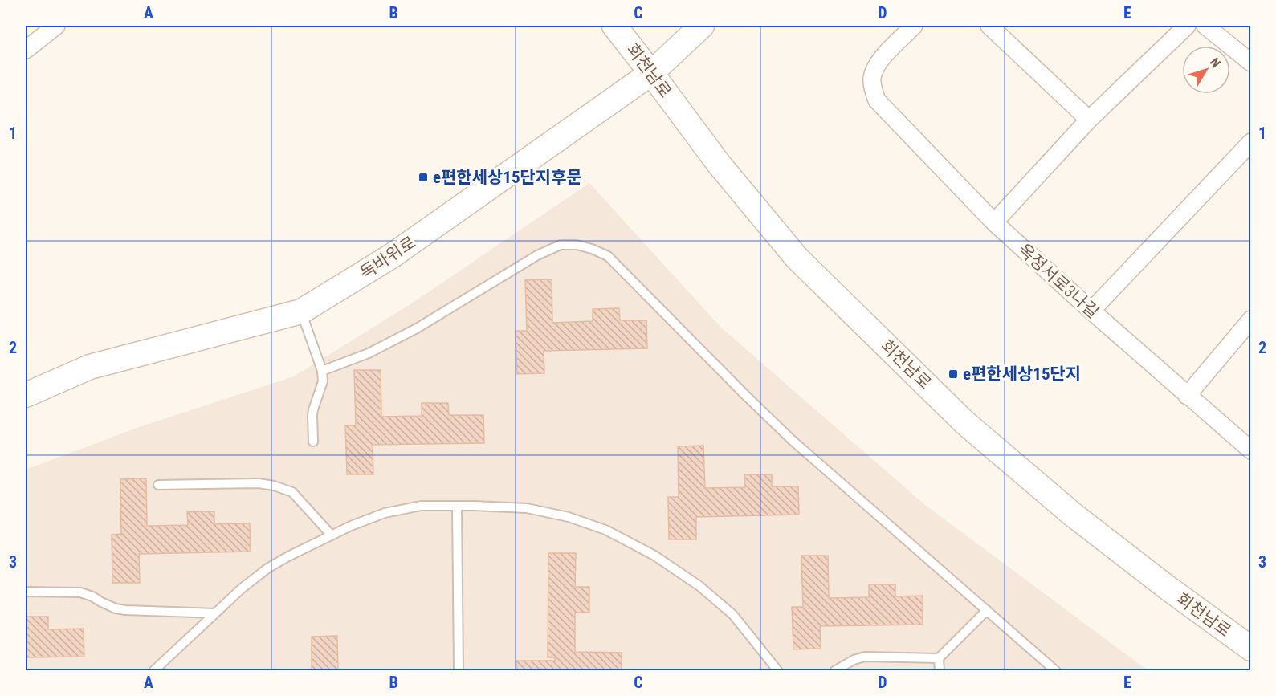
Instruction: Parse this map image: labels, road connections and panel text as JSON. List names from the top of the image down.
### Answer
{
  "streets": {
    "main road": ["회천남로", "독바위로"],
    "street": ["옥정서로3나길"]
  },
  "crossings": [
    ["회천남로", "독바위로"]
  ],
  "places": {
    "transit": ["e편한세상15단지후문", "e편한세상15단지"]
  },
  "north": "top right",
  "grid": {
    "columns": [
      "A",
      "B",
      "C",
      "D",
      "E"
    ],
    "rows": ["1", "2", "3"]
  }
}
